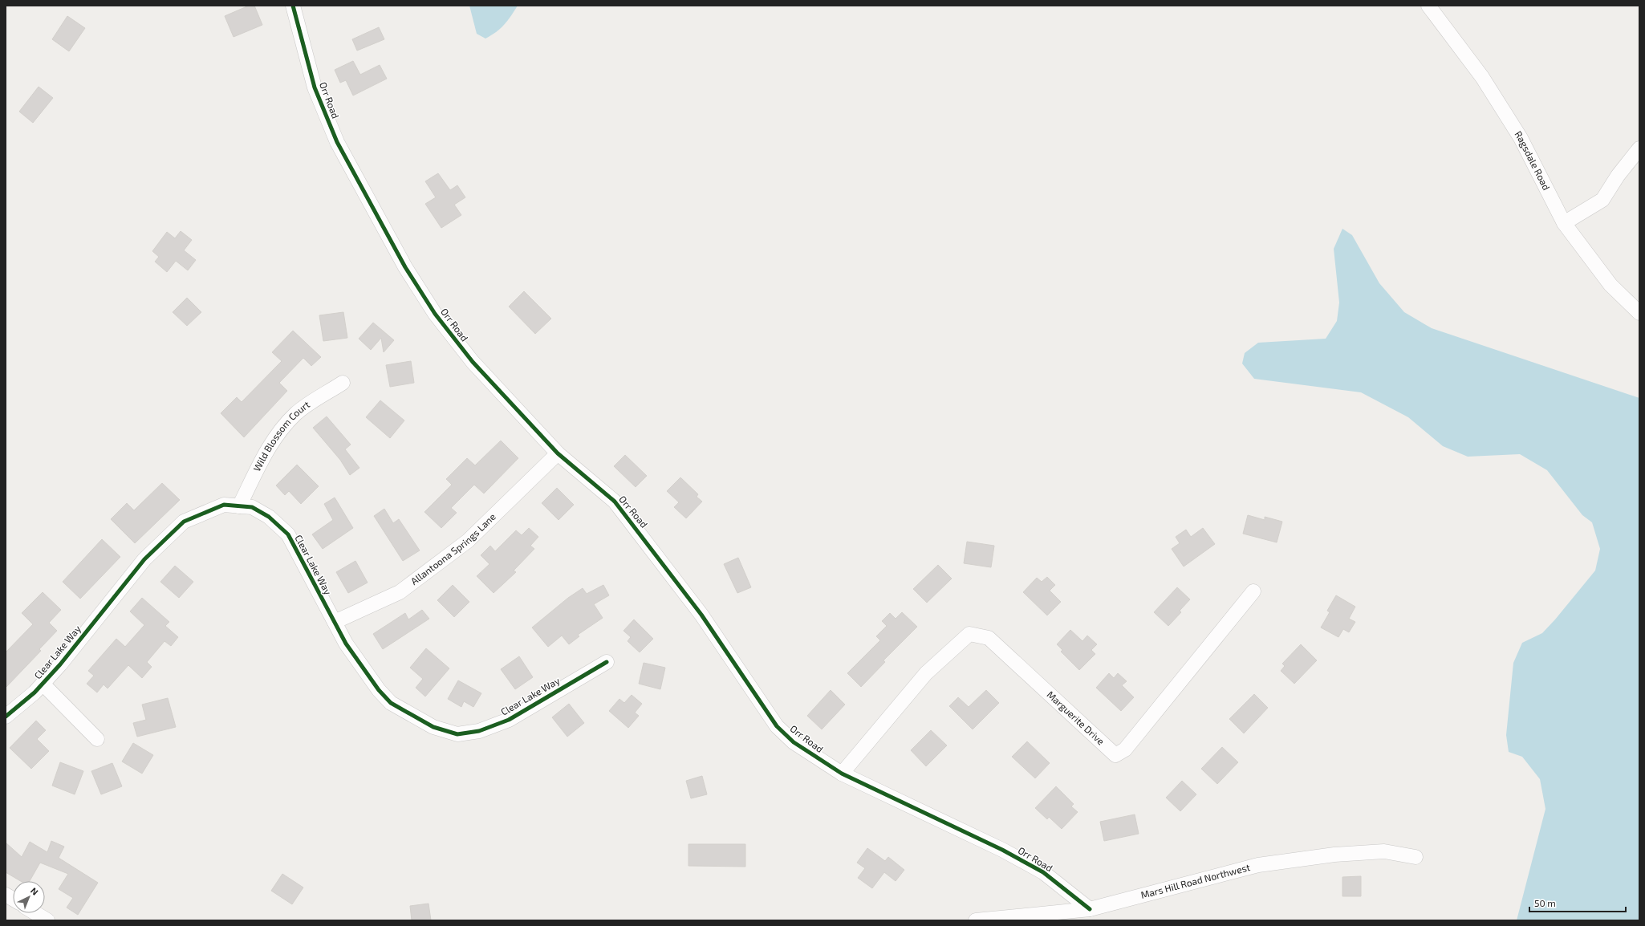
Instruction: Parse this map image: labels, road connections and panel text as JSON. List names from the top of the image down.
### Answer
{
  "streets": {
    "street": [
      "Orr Road",
      "Ragsdale Road",
      "Wild Blossom Court",
      "Allantoona Springs Lane",
      "Clear Lake Way",
      "Marguerite Drive",
      "Mars Hill Road Northwest"
    ]
  },
  "crossings": [
    ["Orr Road", "Allantoona Springs Lane"],
    ["Orr Road", "Marguerite Drive"],
    ["Orr Road", "Mars Hill Road Northwest"],
    ["Wild Blossom Court", "Clear Lake Way"],
    ["Allantoona Springs Lane", "Clear Lake Way"]
  ],
  "scale_bar": "50 m",
  "north": "top right"
}
